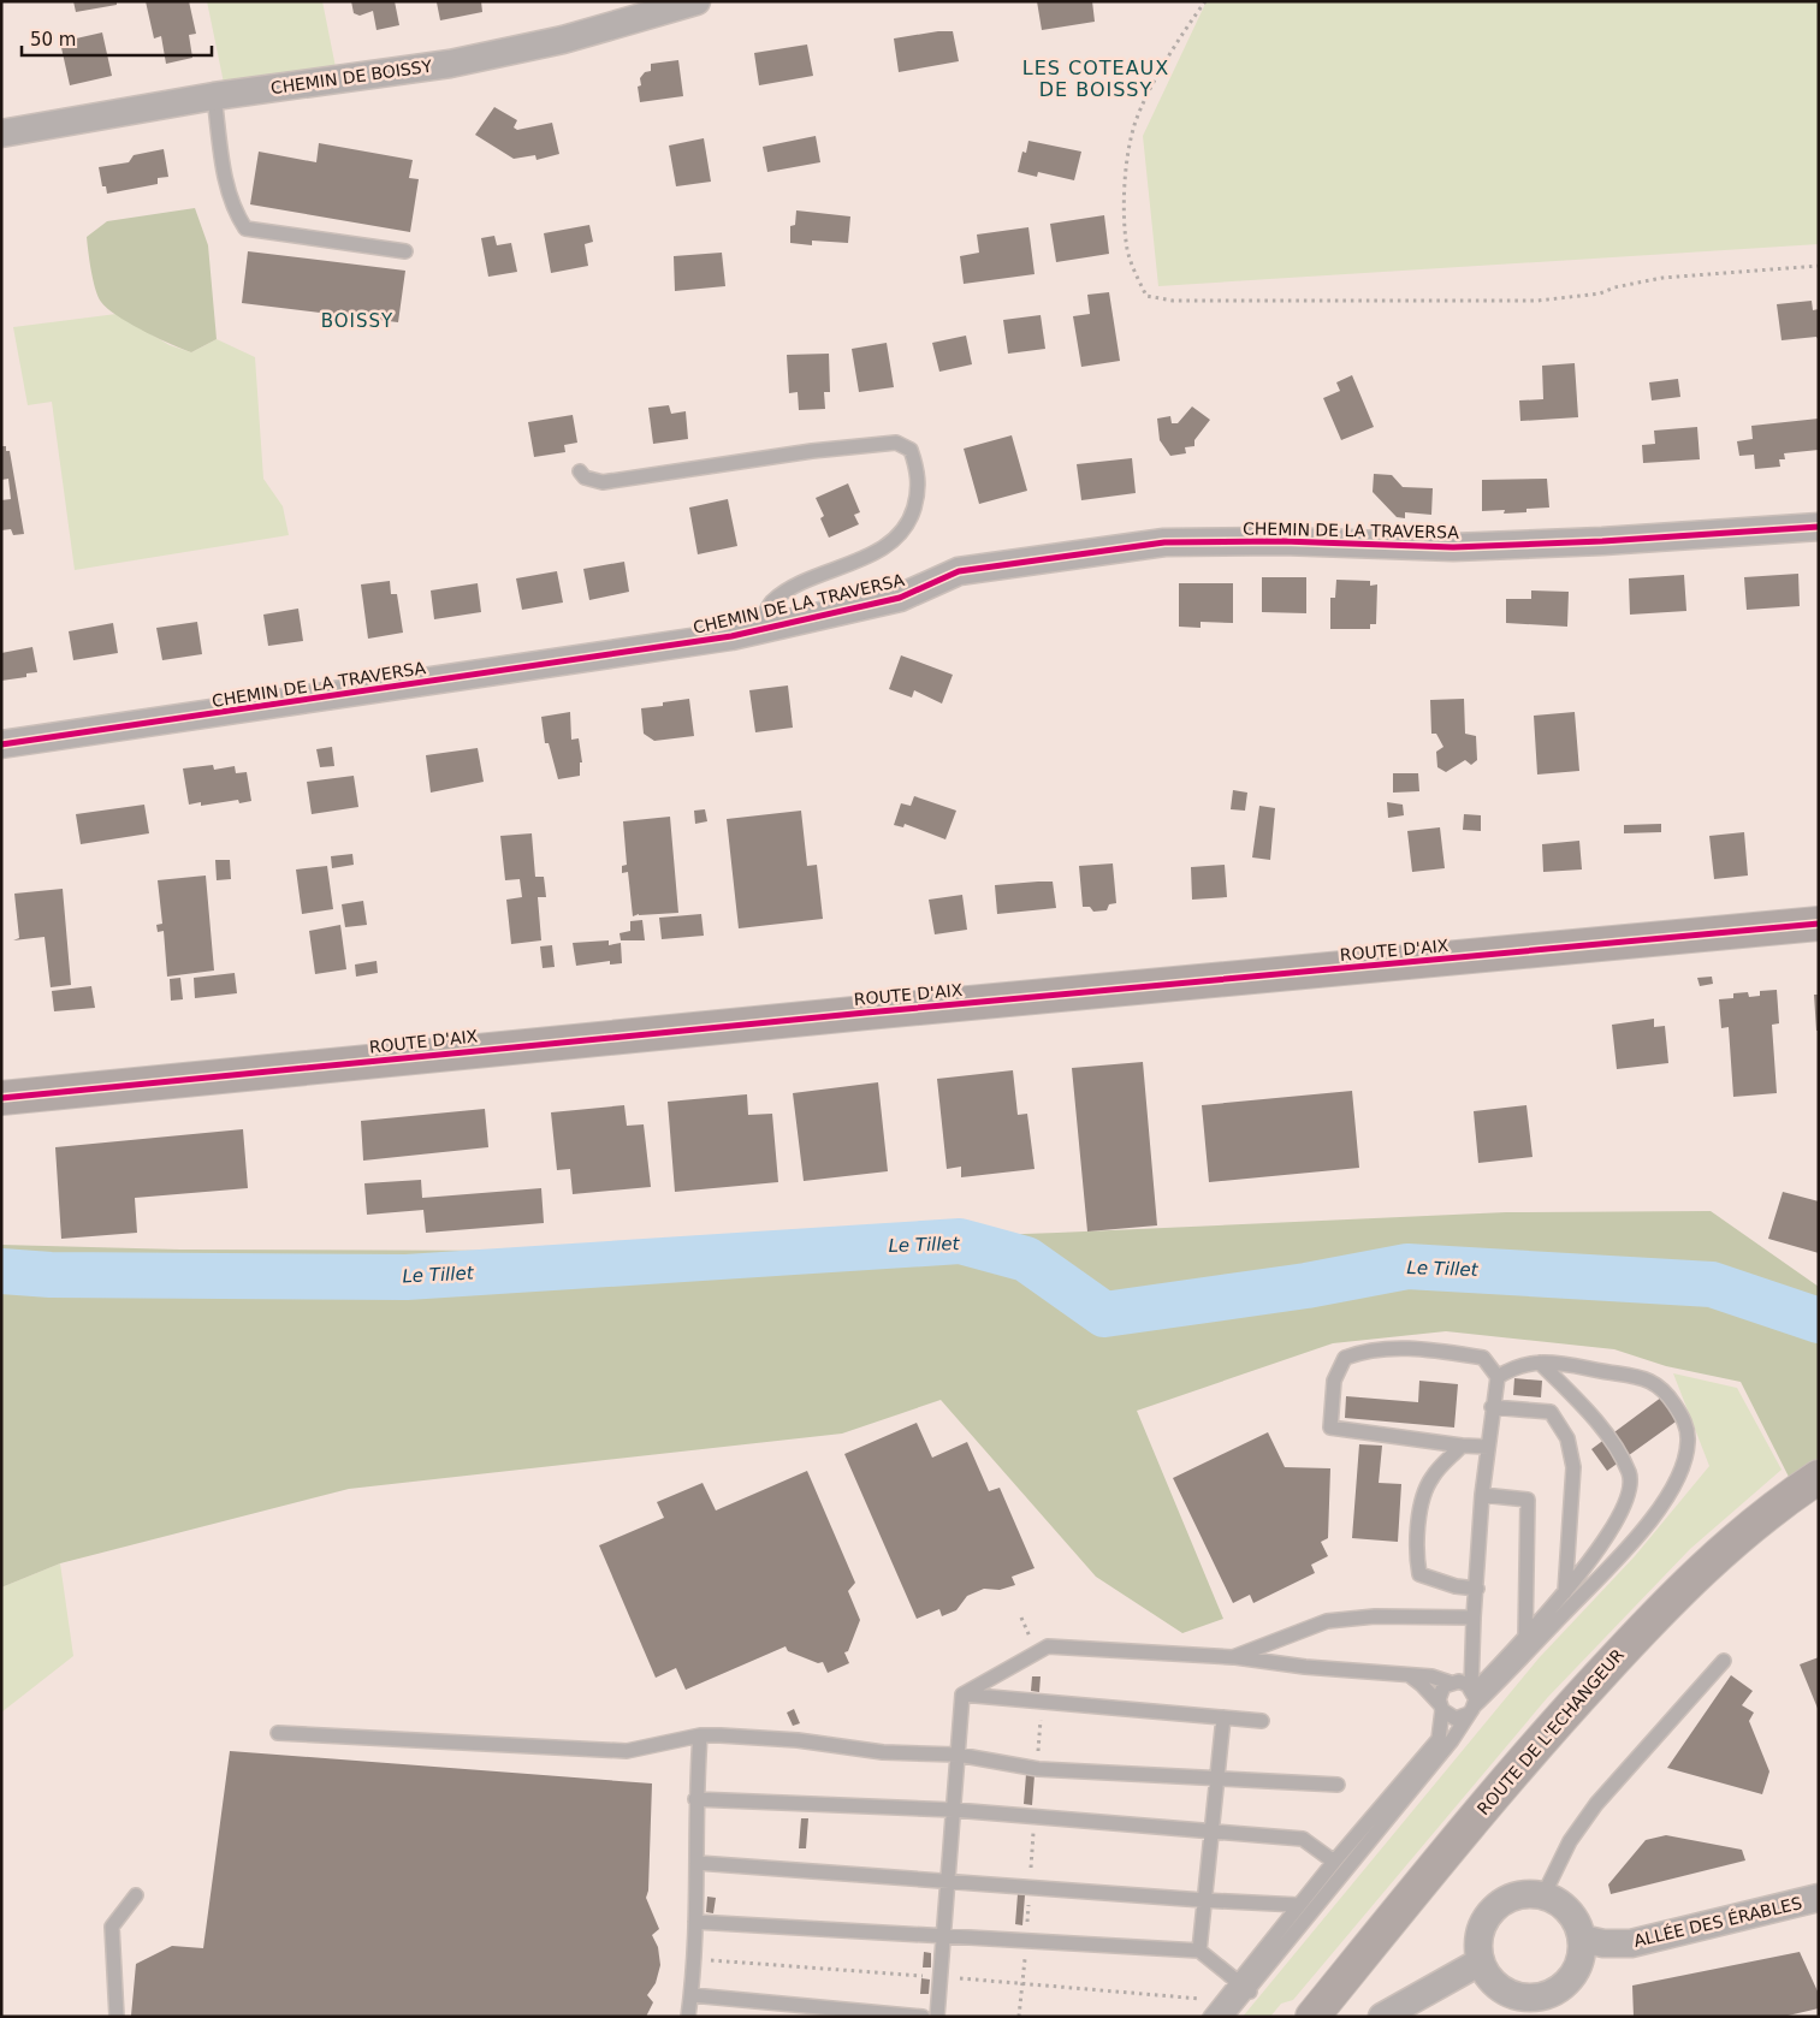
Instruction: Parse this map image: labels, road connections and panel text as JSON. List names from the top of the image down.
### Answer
{
  "streets": {
    "main road": ["ROUTE D'AIX", "ROUTE DE L'ECHANGEUR"],
    "street": ["CHEMIN DE BOISSY", "CHEMIN DE LA TRAVERSA", "ALLÉE DES ÉRABLES"]
  },
  "districts": ["LES COTEAUX DE BOISSY", "BOISSY"],
  "water": ["Le Tillet"],
  "scale_bar": "50 m"
}
